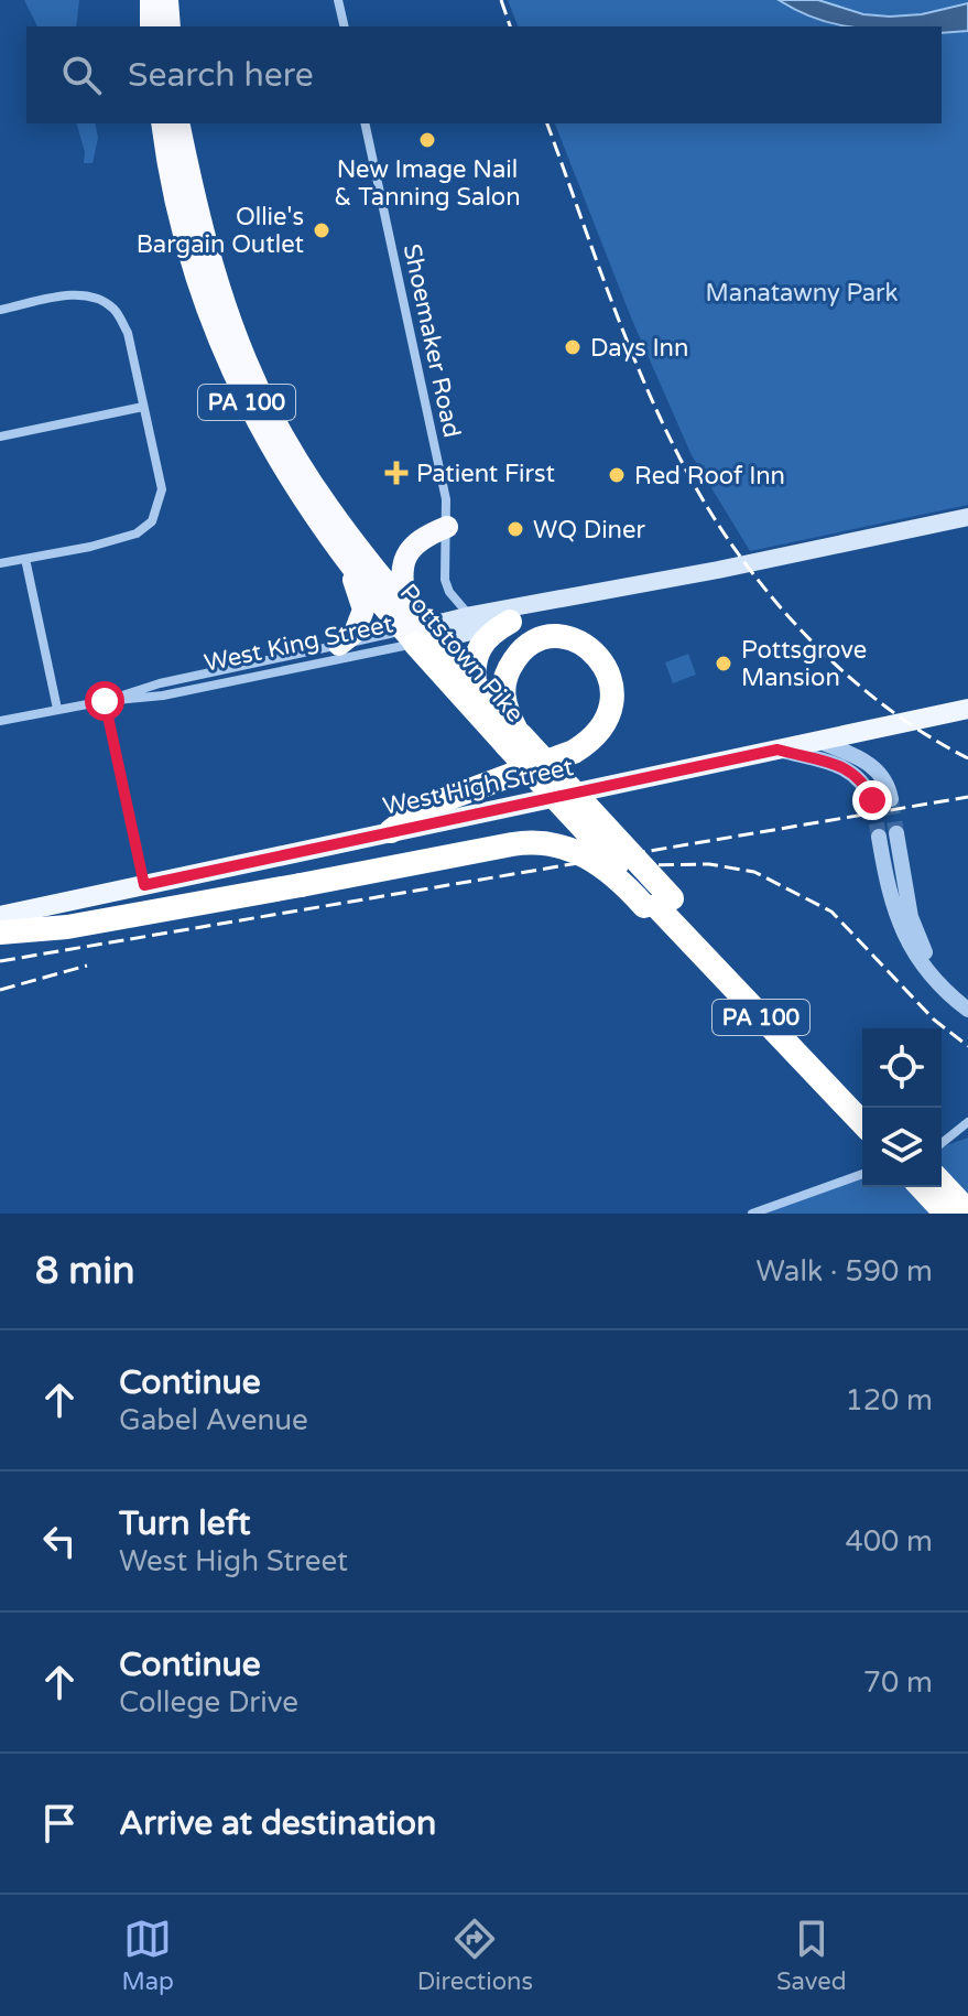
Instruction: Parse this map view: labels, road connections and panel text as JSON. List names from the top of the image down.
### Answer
{
  "streets": {
    "highway": ["PA 100", "Pottstown Pike"],
    "main road": ["West King Street", "West High Street"],
    "street": ["Shoemaker Road"]
  },
  "crossings": [
    ["Shoemaker Road", "West King Street"],
    ["West King Street", "Pottstown Pike"]
  ],
  "parks": ["Manatawny Park"],
  "places": {
    "other": [
      "New Image Nail & Tanning Salon",
      "Ollie's Bargain Outlet",
      "Days Inn",
      "Red Roof Inn",
      "WQ Diner",
      "Pottsgrove Mansion"
    ],
    "health": ["Patient First"]
  },
  "page": {
    "search": "Search here",
    "heading": ["8 min", "Walk · 590 m"],
    "list": [
      ["Continue", "Gabel Avenue", "120 m"],
      ["Turn left", "West High Street", "400 m"],
      ["Continue", "College Drive", "70 m"],
      "Arrive at destination"
    ],
    "nav": ["Map", "Directions", "Saved"]
  }
}
